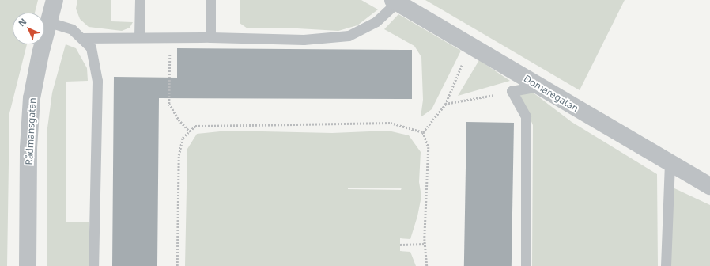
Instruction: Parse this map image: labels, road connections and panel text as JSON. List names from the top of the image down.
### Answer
{
  "streets": {
    "street": ["Domaregatan", "Rådmansgatan"]
  },
  "north": "top left"
}
